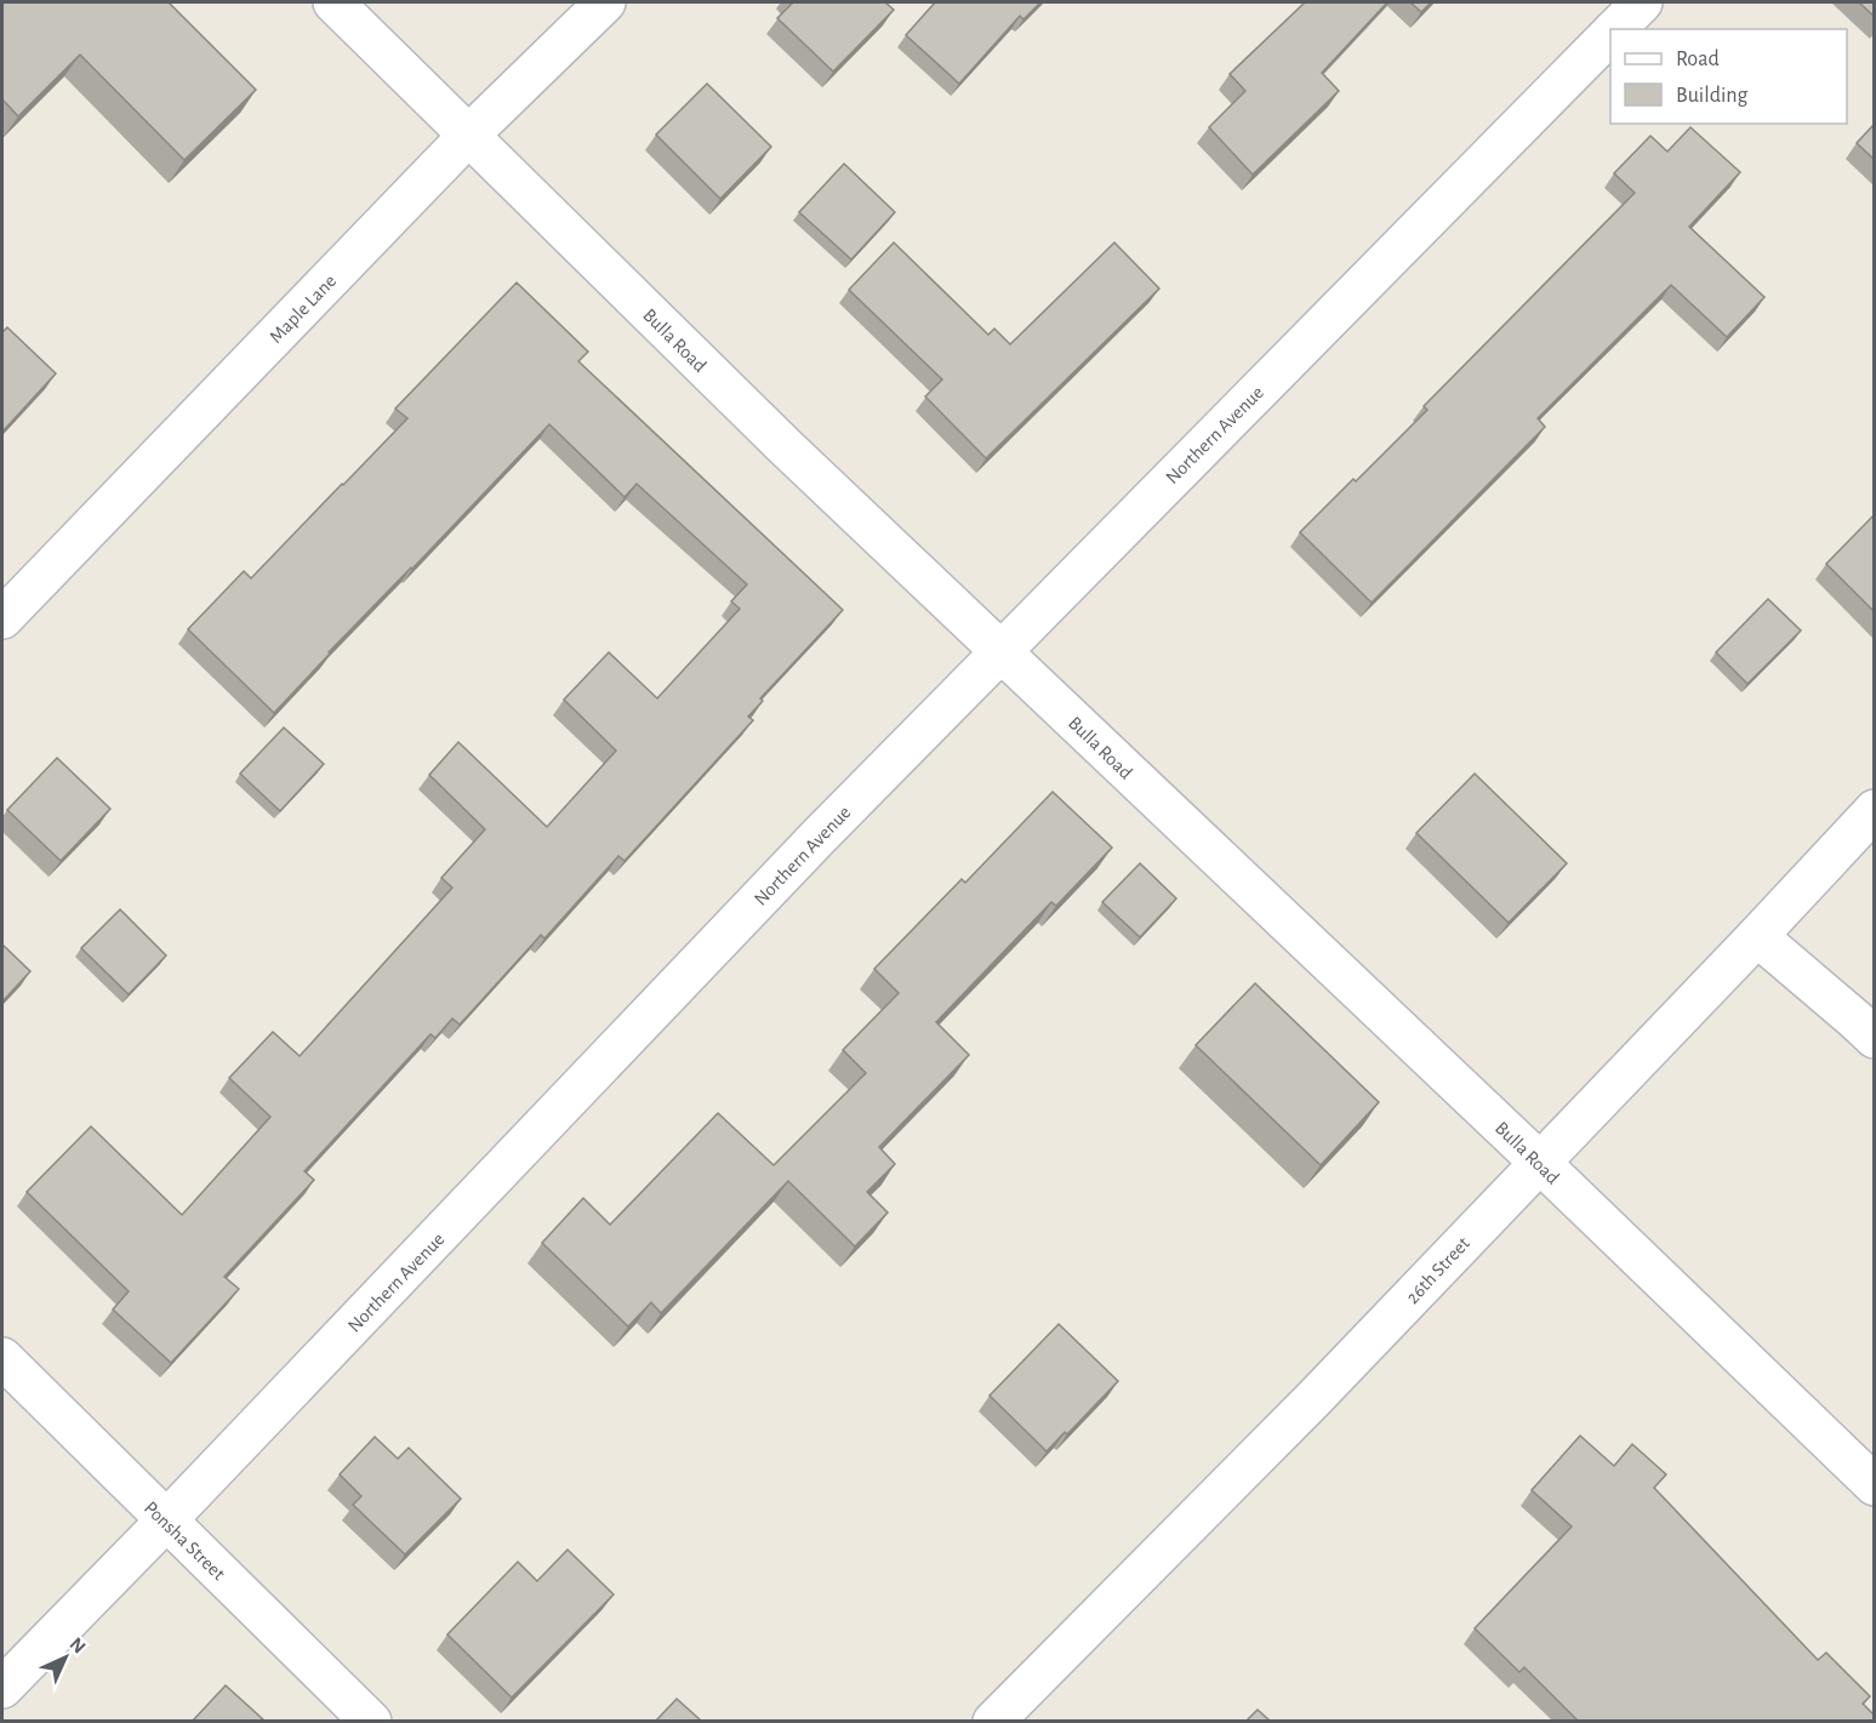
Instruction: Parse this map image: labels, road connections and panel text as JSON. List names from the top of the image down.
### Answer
{
  "streets": {
    "street": [
      "Maple Lane",
      "Bulla Road",
      "Northern Avenue",
      "26th Street",
      "Ponsha Street"
    ]
  },
  "crossings": [
    ["Maple Lane", "Bulla Road"],
    ["Bulla Road", "Northern Avenue"],
    ["Bulla Road", "26th Street"],
    ["Northern Avenue", "Ponsha Street"]
  ],
  "legend": ["Road", "Building"],
  "north": "top right"
}
